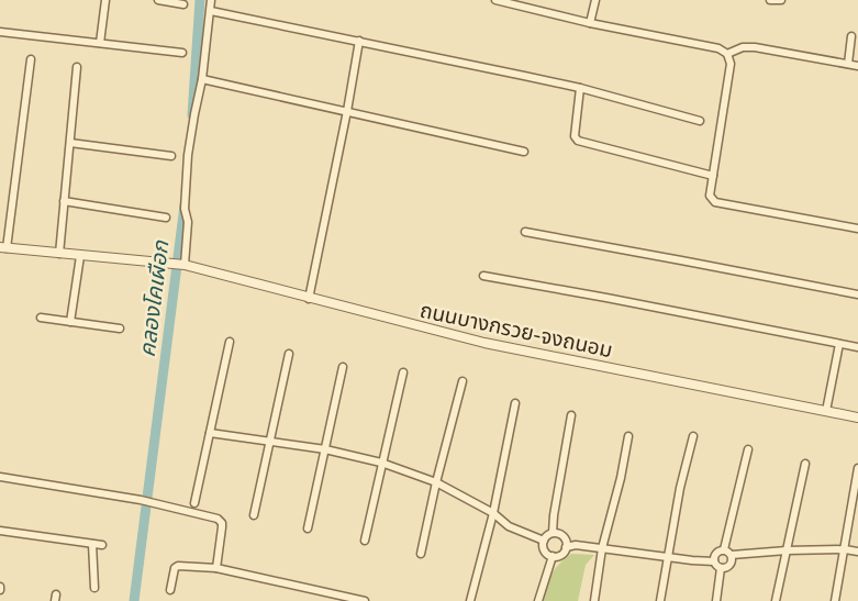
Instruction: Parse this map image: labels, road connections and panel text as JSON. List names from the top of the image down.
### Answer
{
  "streets": {
    "street": ["ถนนบางกรวย-จงถนอม"]
  },
  "water": ["คลองโคเผือก"]
}
